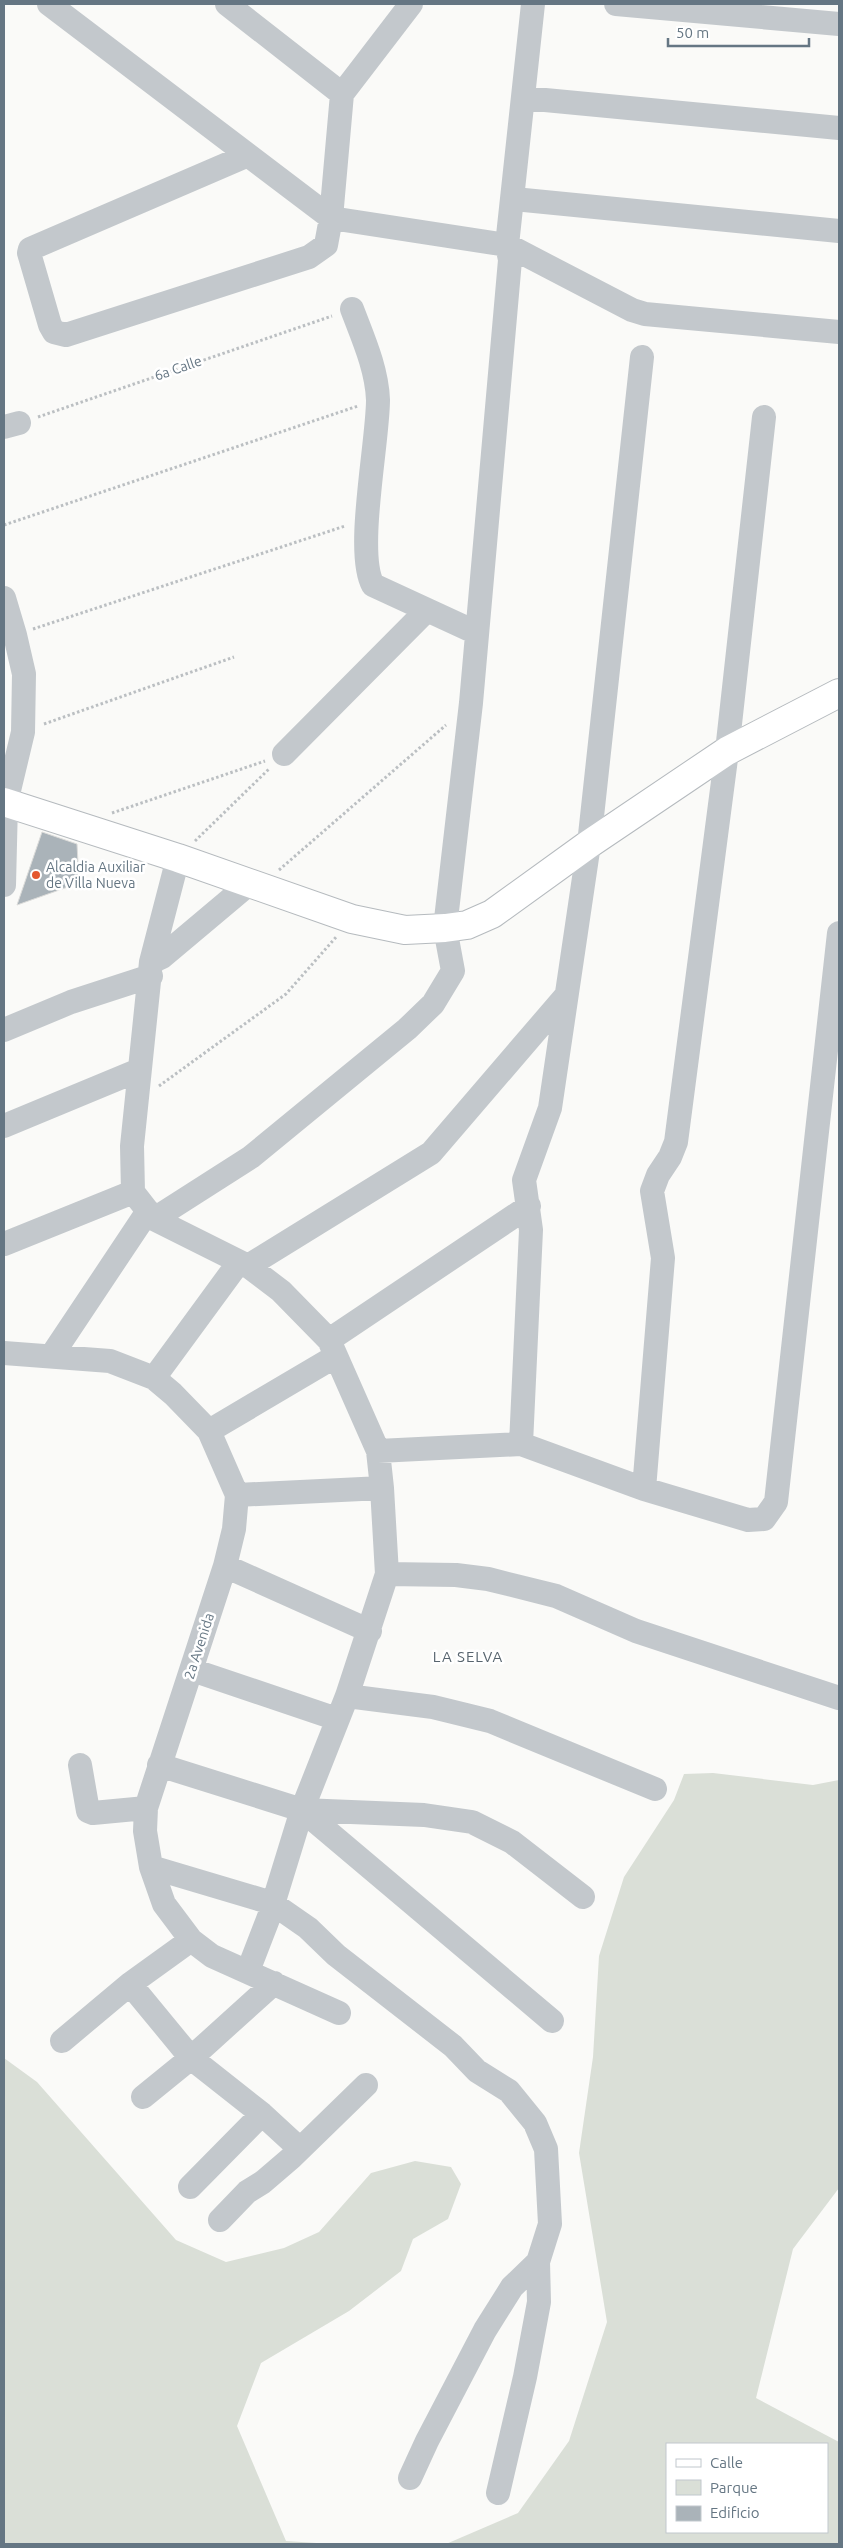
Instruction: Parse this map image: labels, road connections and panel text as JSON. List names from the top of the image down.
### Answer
{
  "streets": {
    "street": ["2a Avenida"],
    "path": ["6a Calle"]
  },
  "districts": ["LA SELVA"],
  "places": ["Alcaldia Auxiliar de Villa Nueva"],
  "legend": ["Calle", "Parque", "Edificio"],
  "scale_bar": "50 m"
}
